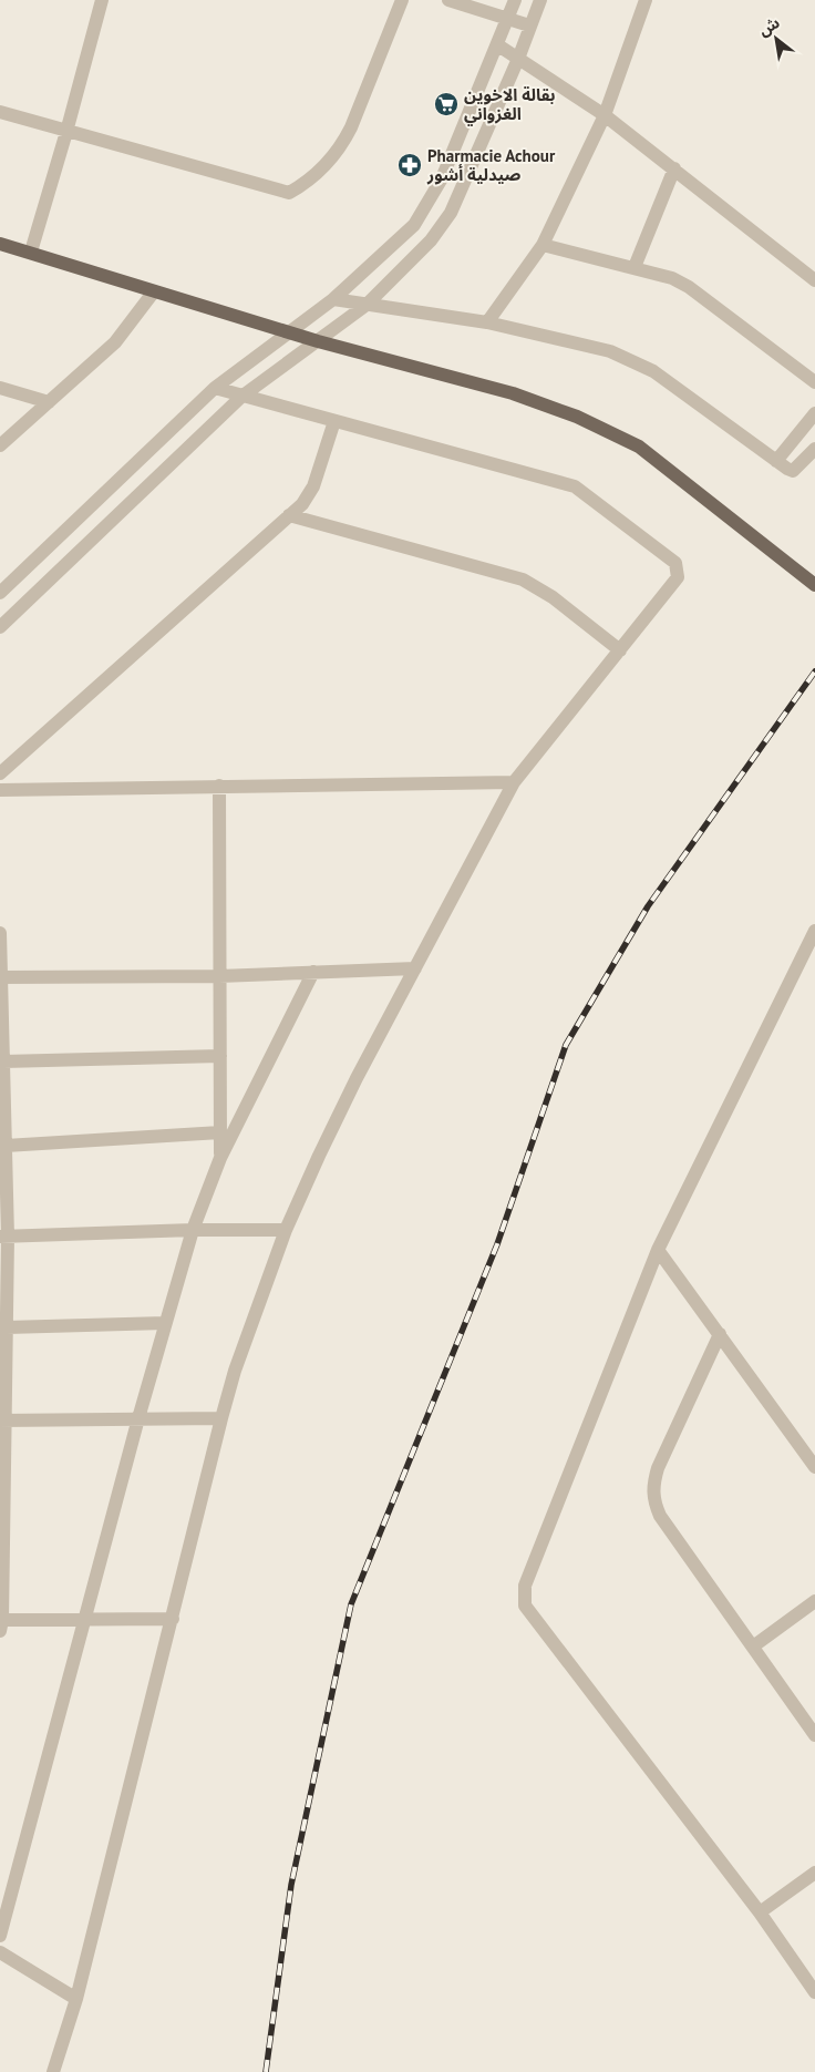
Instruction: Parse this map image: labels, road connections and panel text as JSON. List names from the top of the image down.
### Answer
{
  "places": {
    "supermarket": ["بقالة الاخوين الغزواني"],
    "pharmacy": ["Pharmacie Achour صيدلية أشور"]
  },
  "north": "top left"
}
